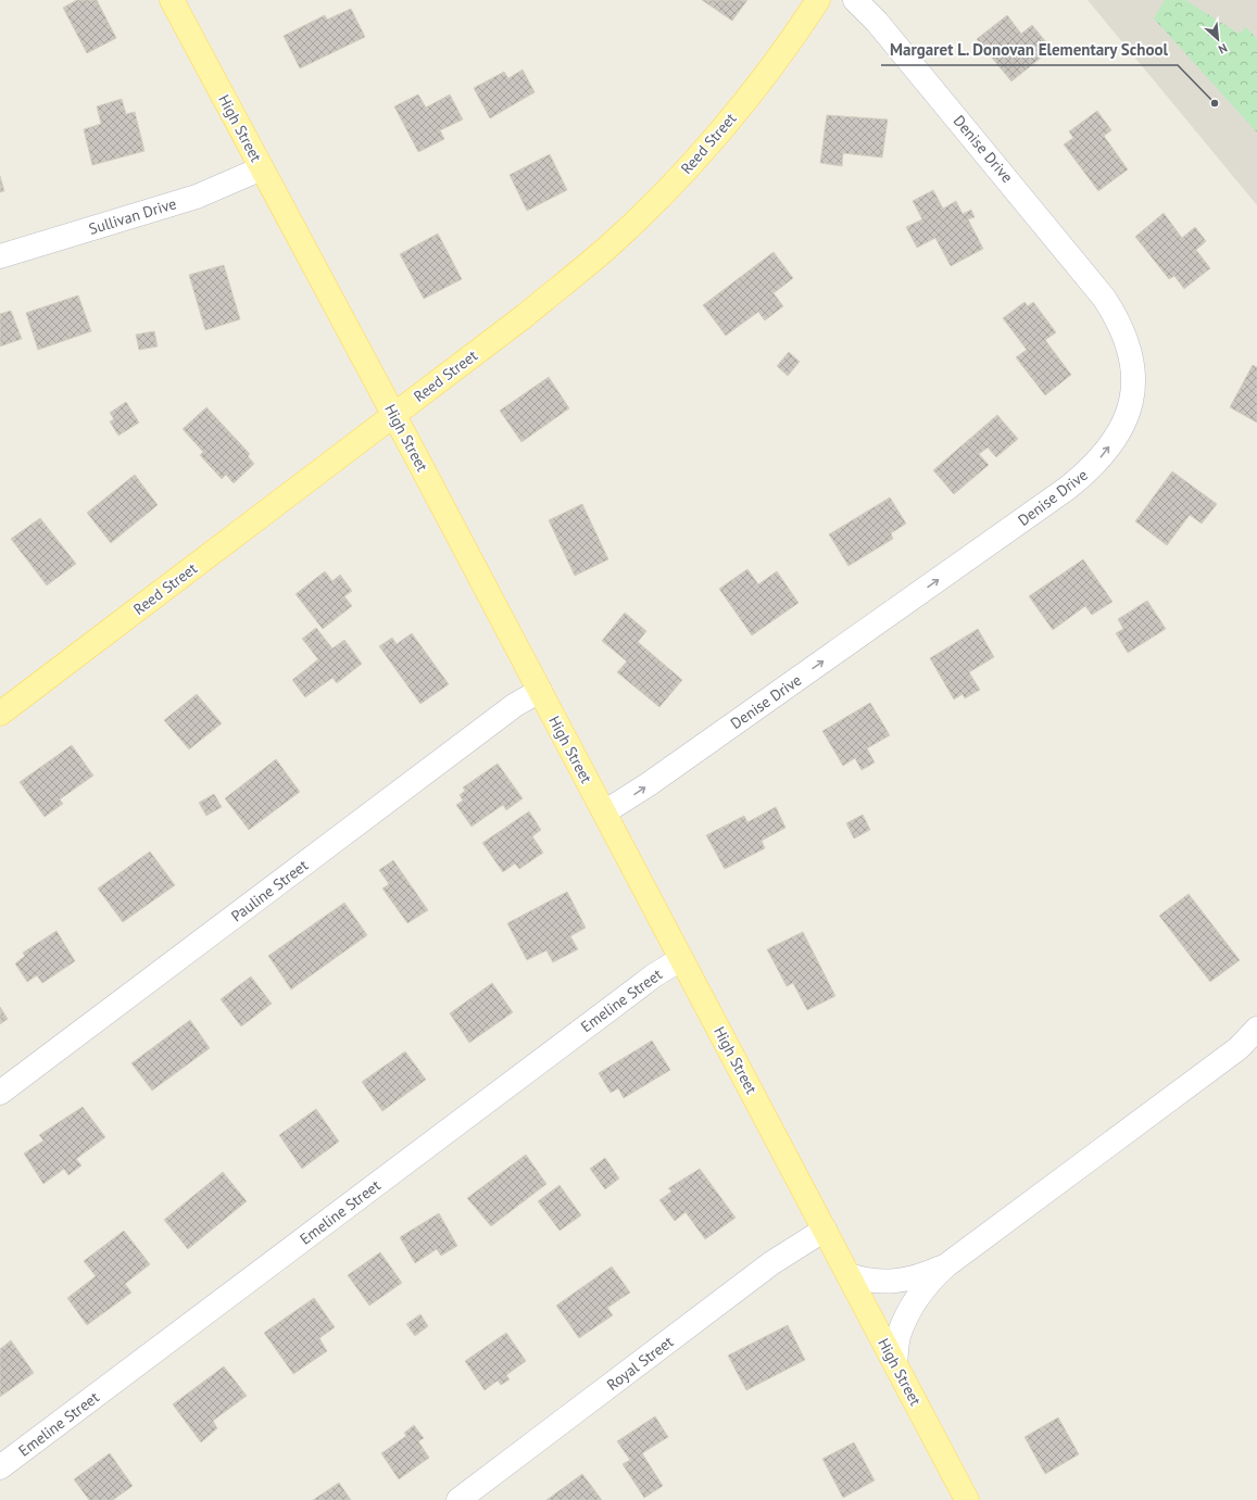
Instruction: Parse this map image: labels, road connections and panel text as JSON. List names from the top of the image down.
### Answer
{
  "streets": {
    "main road": ["High Street", "Reed Street"],
    "street": [
      "Denise Drive",
      "Sullivan Drive",
      "Pauline Street",
      "Emeline Street",
      "Royal Street"
    ]
  },
  "crossings": [
    ["High Street", "Reed Street"],
    ["High Street", "Denise Drive"],
    ["High Street", "Sullivan Drive"],
    ["High Street", "Pauline Street"],
    ["High Street", "Emeline Street"],
    ["High Street", "Royal Street"]
  ],
  "places": ["Margaret L. Donovan Elementary School"],
  "north": "bottom right"
}
